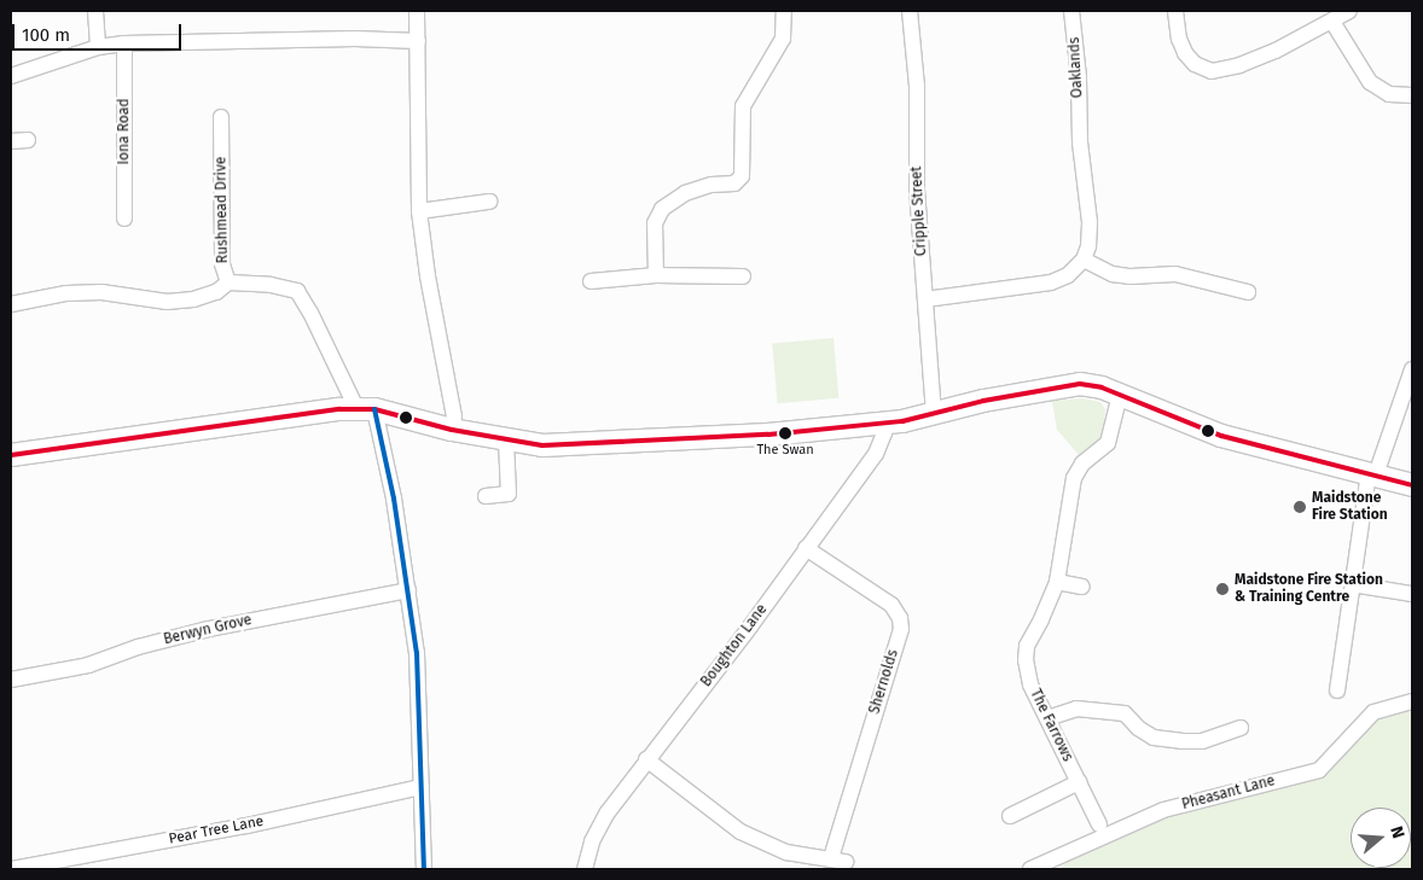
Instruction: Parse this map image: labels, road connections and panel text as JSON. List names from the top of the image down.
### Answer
{
  "streets": {
    "street": [
      "Oaklands",
      "Iona Road",
      "Rushmead Drive",
      "Cripple Street",
      "Berwyn Grove",
      "Boughton Lane",
      "Shernolds",
      "The Farrows",
      "Pheasant Lane",
      "Pear Tree Lane"
    ]
  },
  "crossings": [
    ["Boughton Lane", "Shernolds"]
  ],
  "places": ["The Swan", "Maidstone Fire Station", "Maidstone Fire Station & Training Centre"],
  "scale_bar": "100 m",
  "north": "right"
}
